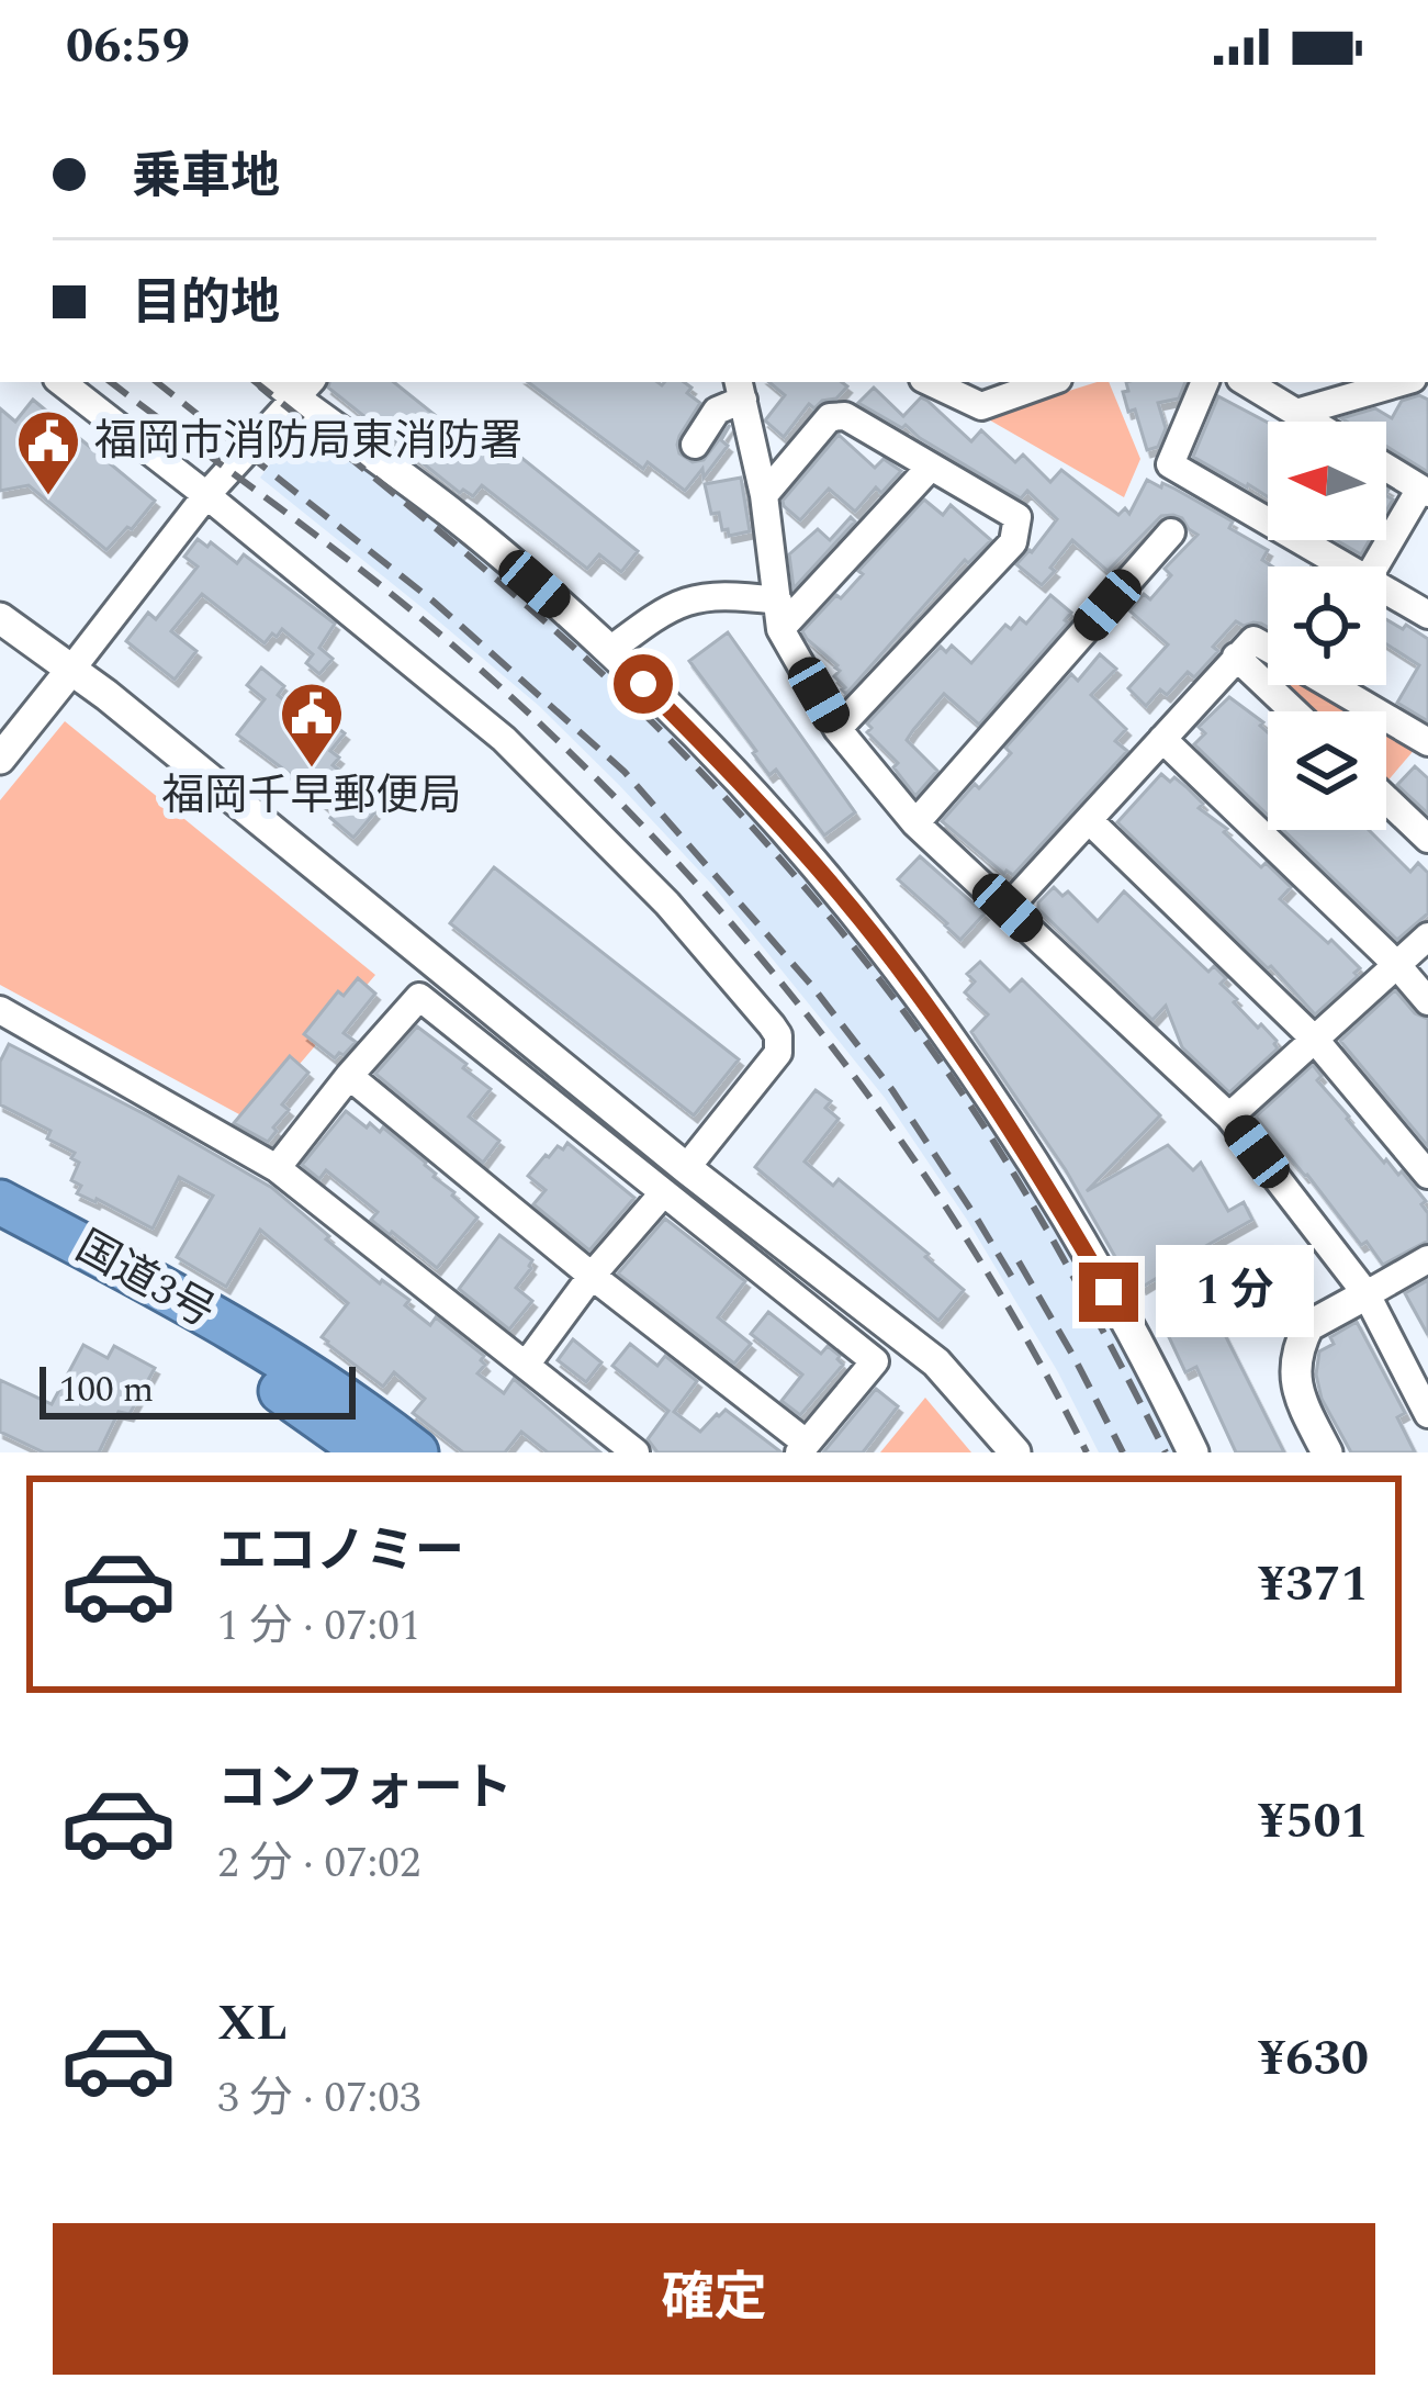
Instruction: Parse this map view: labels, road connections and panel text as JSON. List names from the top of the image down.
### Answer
{
  "streets": {
    "highway": ["国道3号"]
  },
  "places": {
    "public building": ["福岡市消防局東消防署", "福岡千早郵便局"]
  },
  "scale_bar": "100 m",
  "north": "left",
  "page": {
    "status": "06:59",
    "banner": ["乗車地", "目的地"],
    "bubble": "1 分",
    "scale": "100 m",
    "list": [
      {
        "name": "エコノミー",
        "note": "1 分 · 07:01",
        "value": "¥371"
      },
      {
        "name": "コンフォート",
        "note": "2 分 · 07:02",
        "value": "¥501"
      },
      {
        "name": "XL",
        "note": "3 分 · 07:03",
        "value": "¥630"
      }
    ],
    "buttons": "確定"
  }
}
